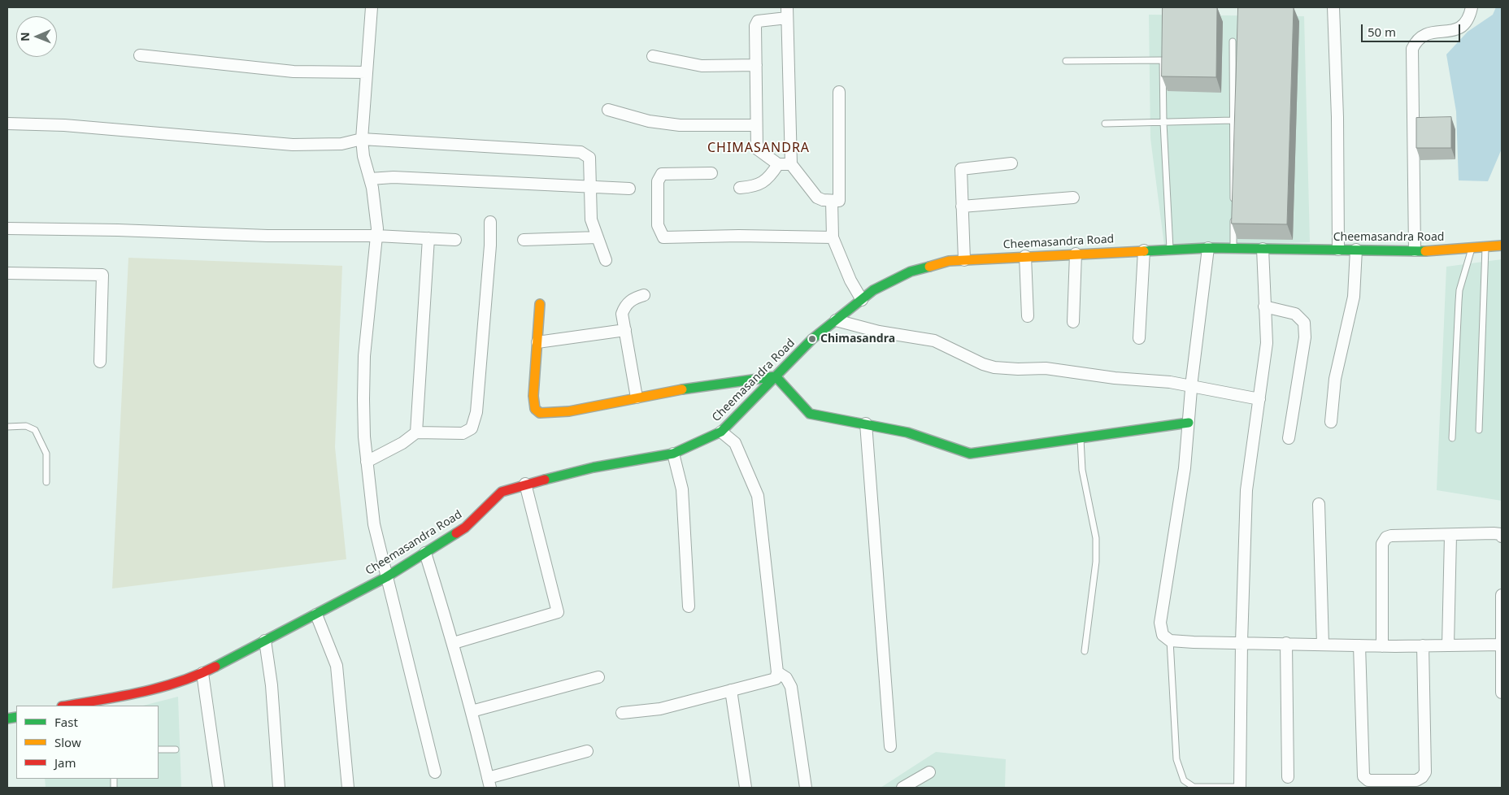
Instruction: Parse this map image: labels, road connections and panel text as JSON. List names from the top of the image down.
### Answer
{
  "streets": {
    "street": ["Cheemasandra Road"]
  },
  "districts": ["CHIMASANDRA"],
  "places": ["Chimasandra"],
  "legend": ["Fast", "Slow", "Jam"],
  "scale_bar": "50 m",
  "north": "left"
}
